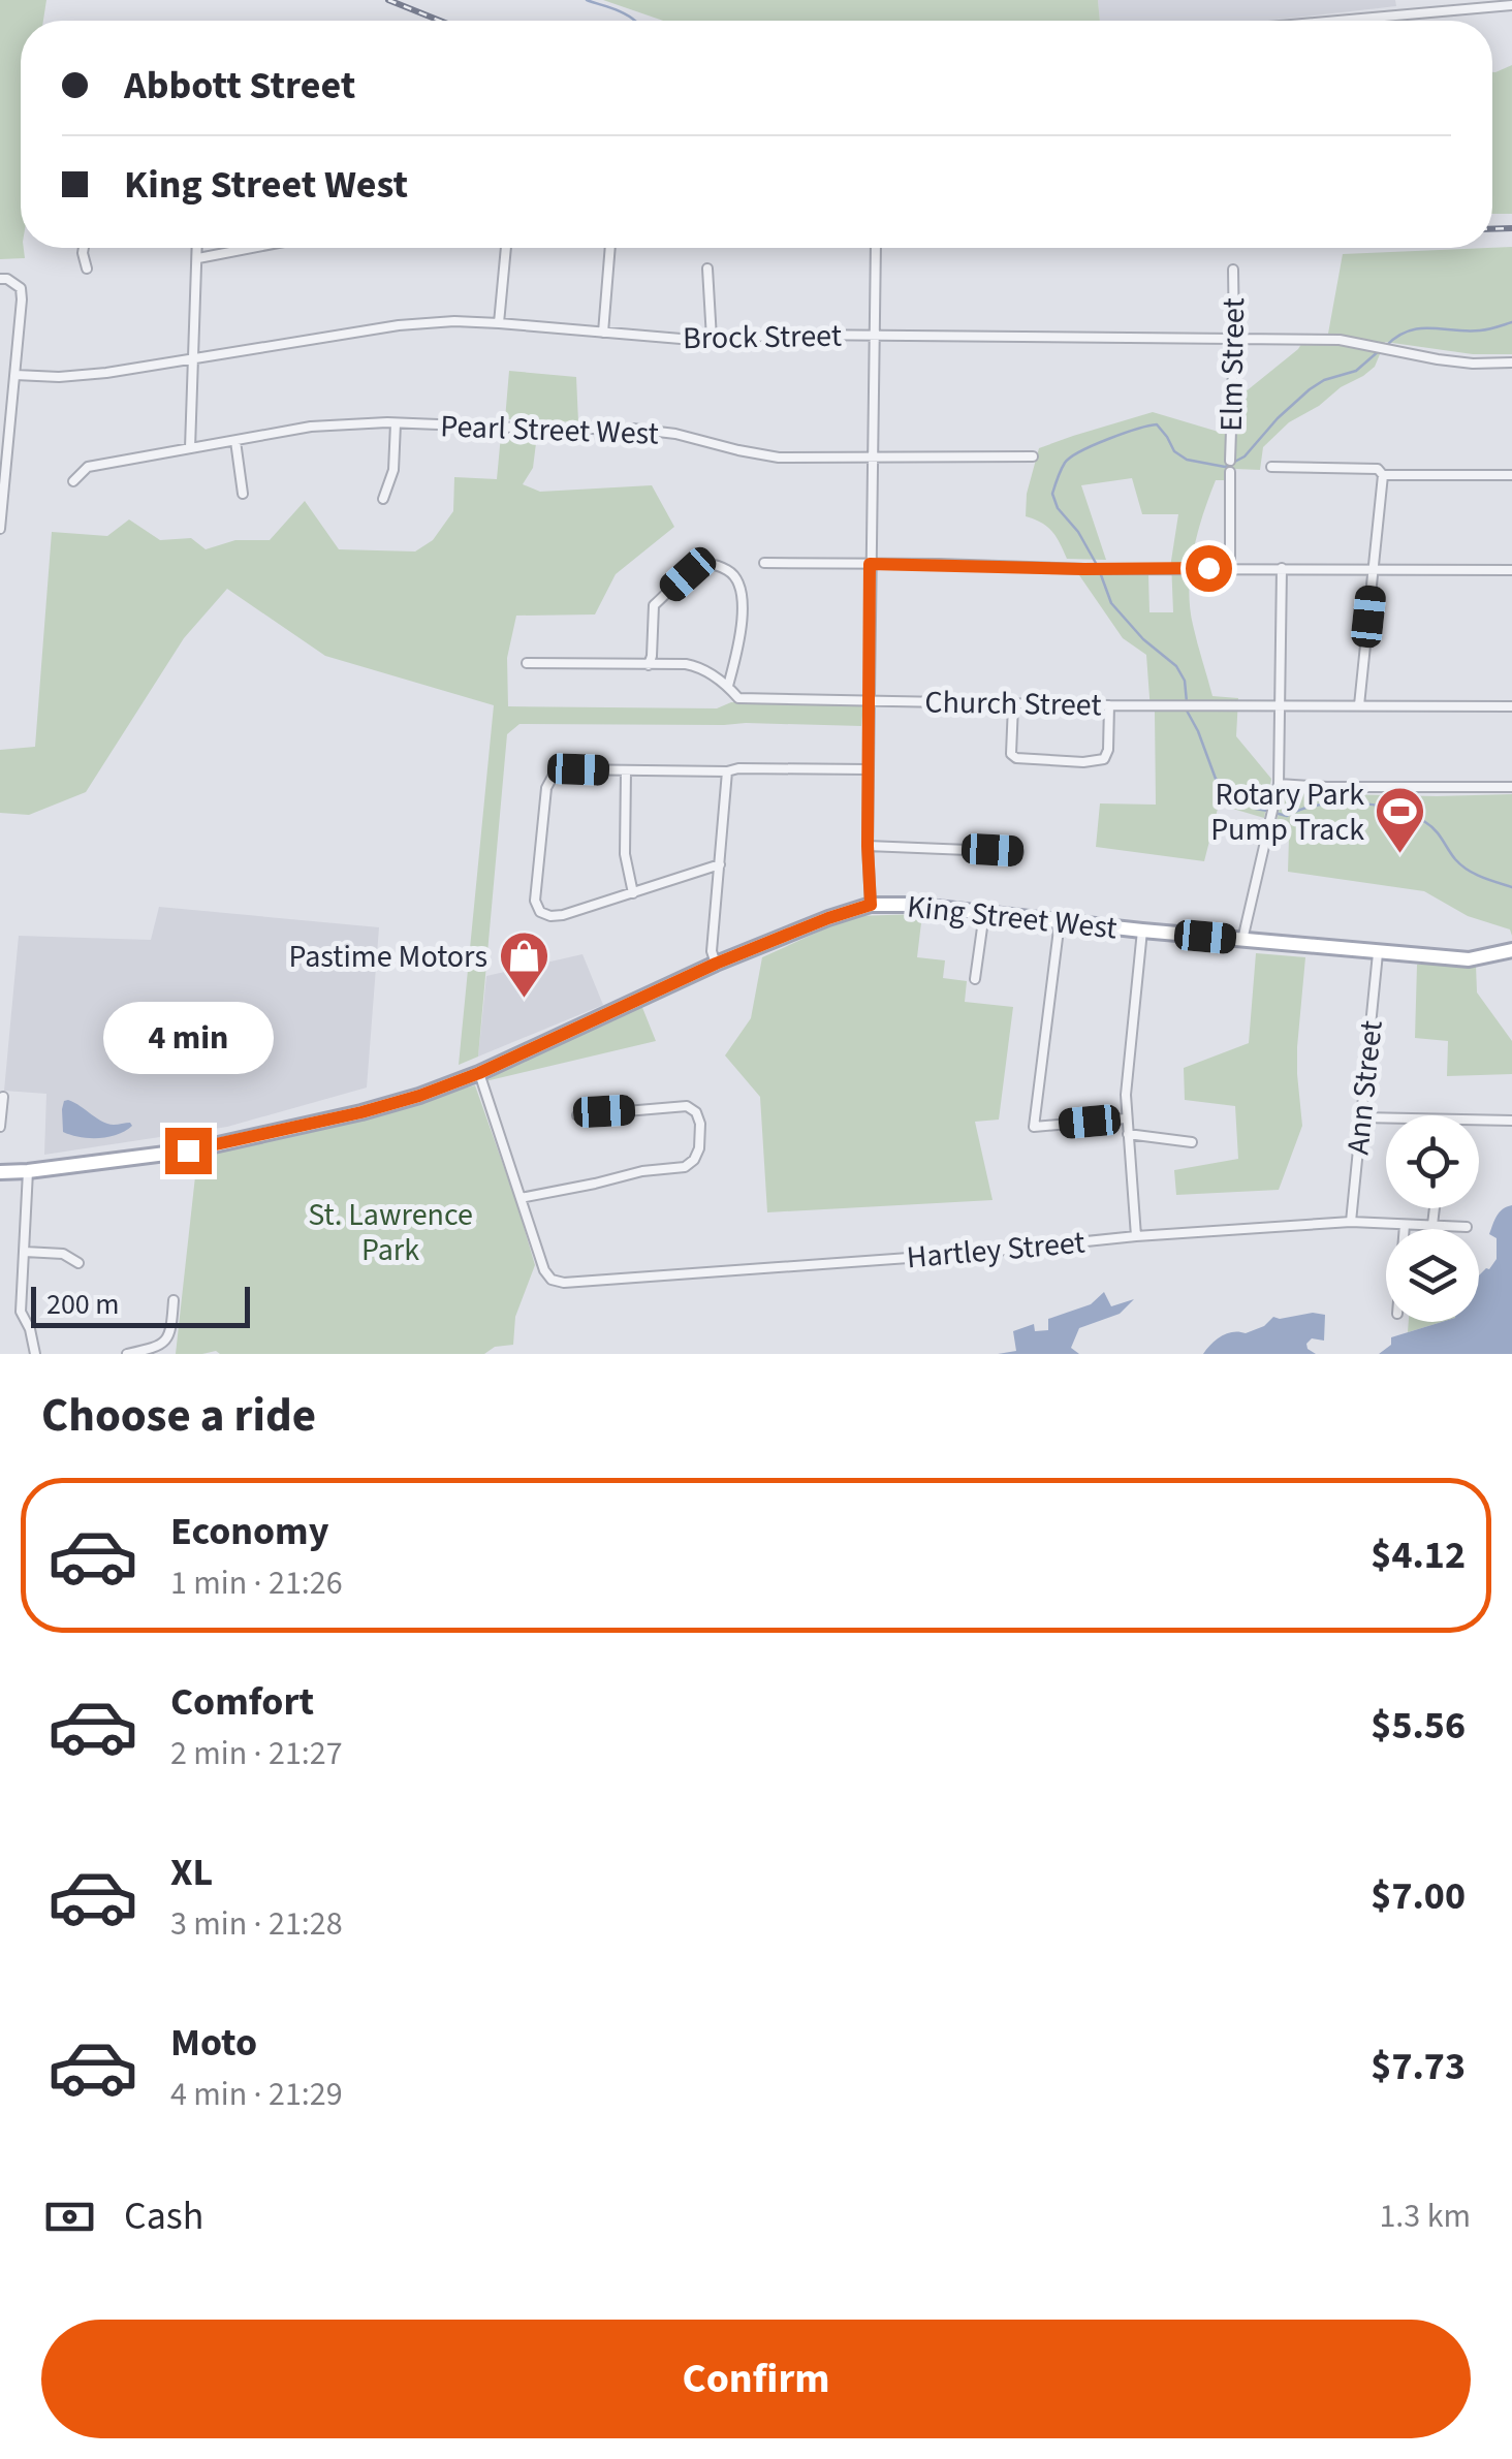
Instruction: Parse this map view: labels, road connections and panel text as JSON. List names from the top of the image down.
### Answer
{
  "streets": {
    "main road": ["King Street West"],
    "street": [
      "Brock Street",
      "Elm Street",
      "Pearl Street West",
      "Church Street",
      "Ann Street",
      "Hartley Street"
    ]
  },
  "crossings": [
    ["Brock Street", "Elm Street"],
    ["King Street West", "Ann Street"],
    ["Ann Street", "Hartley Street"]
  ],
  "parks": ["St. Lawrence Park"],
  "places": {
    "sports": ["Rotary Park Pump Track"],
    "shop": ["Pastime Motors"]
  },
  "scale_bar": "200 m",
  "page": {
    "banner": ["Abbott Street", "King Street West"],
    "bubble": "4 min",
    "scale": "200 m",
    "heading": "Choose a ride",
    "list": [
      {
        "name": "Economy",
        "note": "1 min · 21:26",
        "value": "$4.12"
      },
      {
        "name": "Comfort",
        "note": "2 min · 21:27",
        "value": "$5.56"
      },
      {
        "name": "XL",
        "note": "3 min · 21:28",
        "value": "$7.00"
      },
      {
        "name": "Moto",
        "note": "4 min · 21:29",
        "value": "$7.73"
      }
    ],
    "pay": ["Cash", "1.3 km"],
    "buttons": "Confirm"
  }
}
